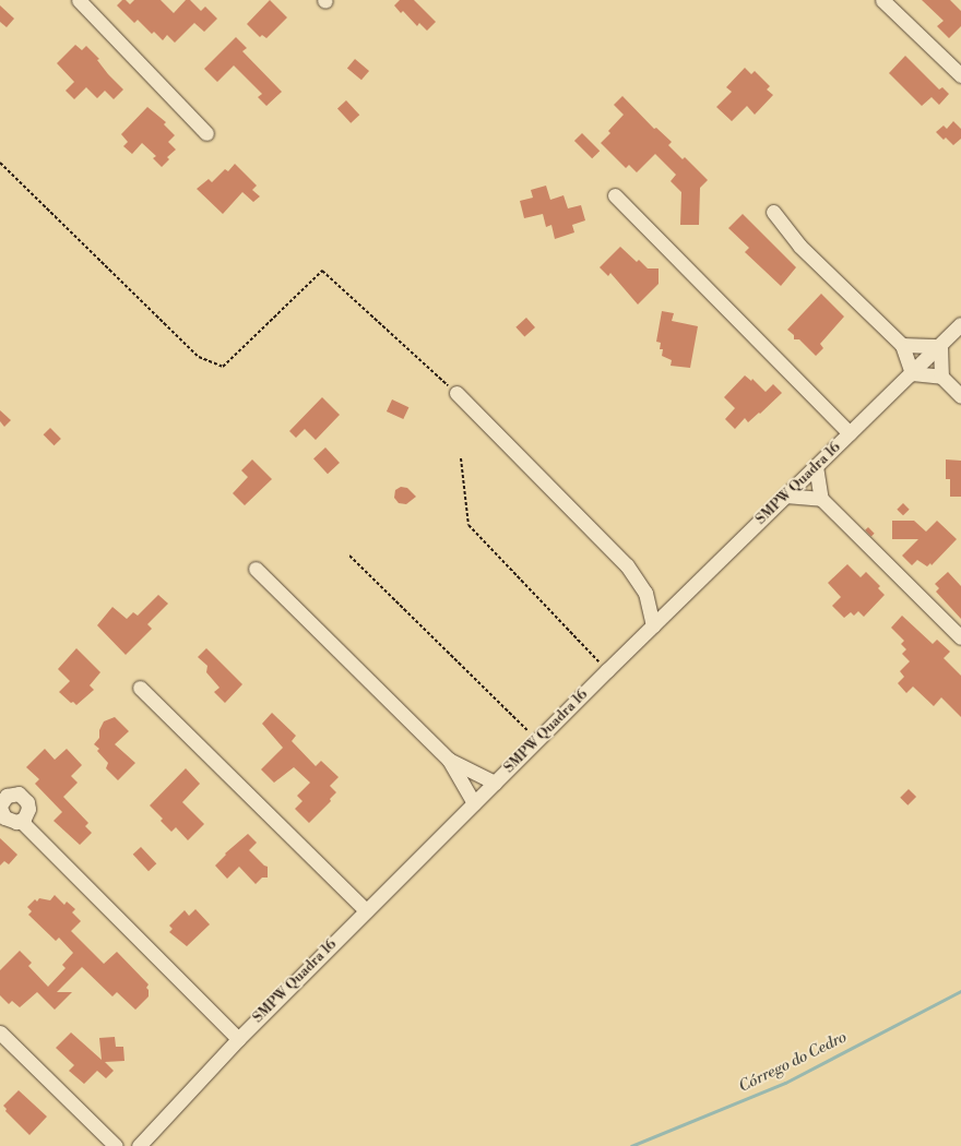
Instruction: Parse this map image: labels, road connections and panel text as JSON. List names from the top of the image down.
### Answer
{
  "streets": {
    "street": ["SMPW Quadra 16"]
  },
  "water": ["Córrego do Cedro"]
}
